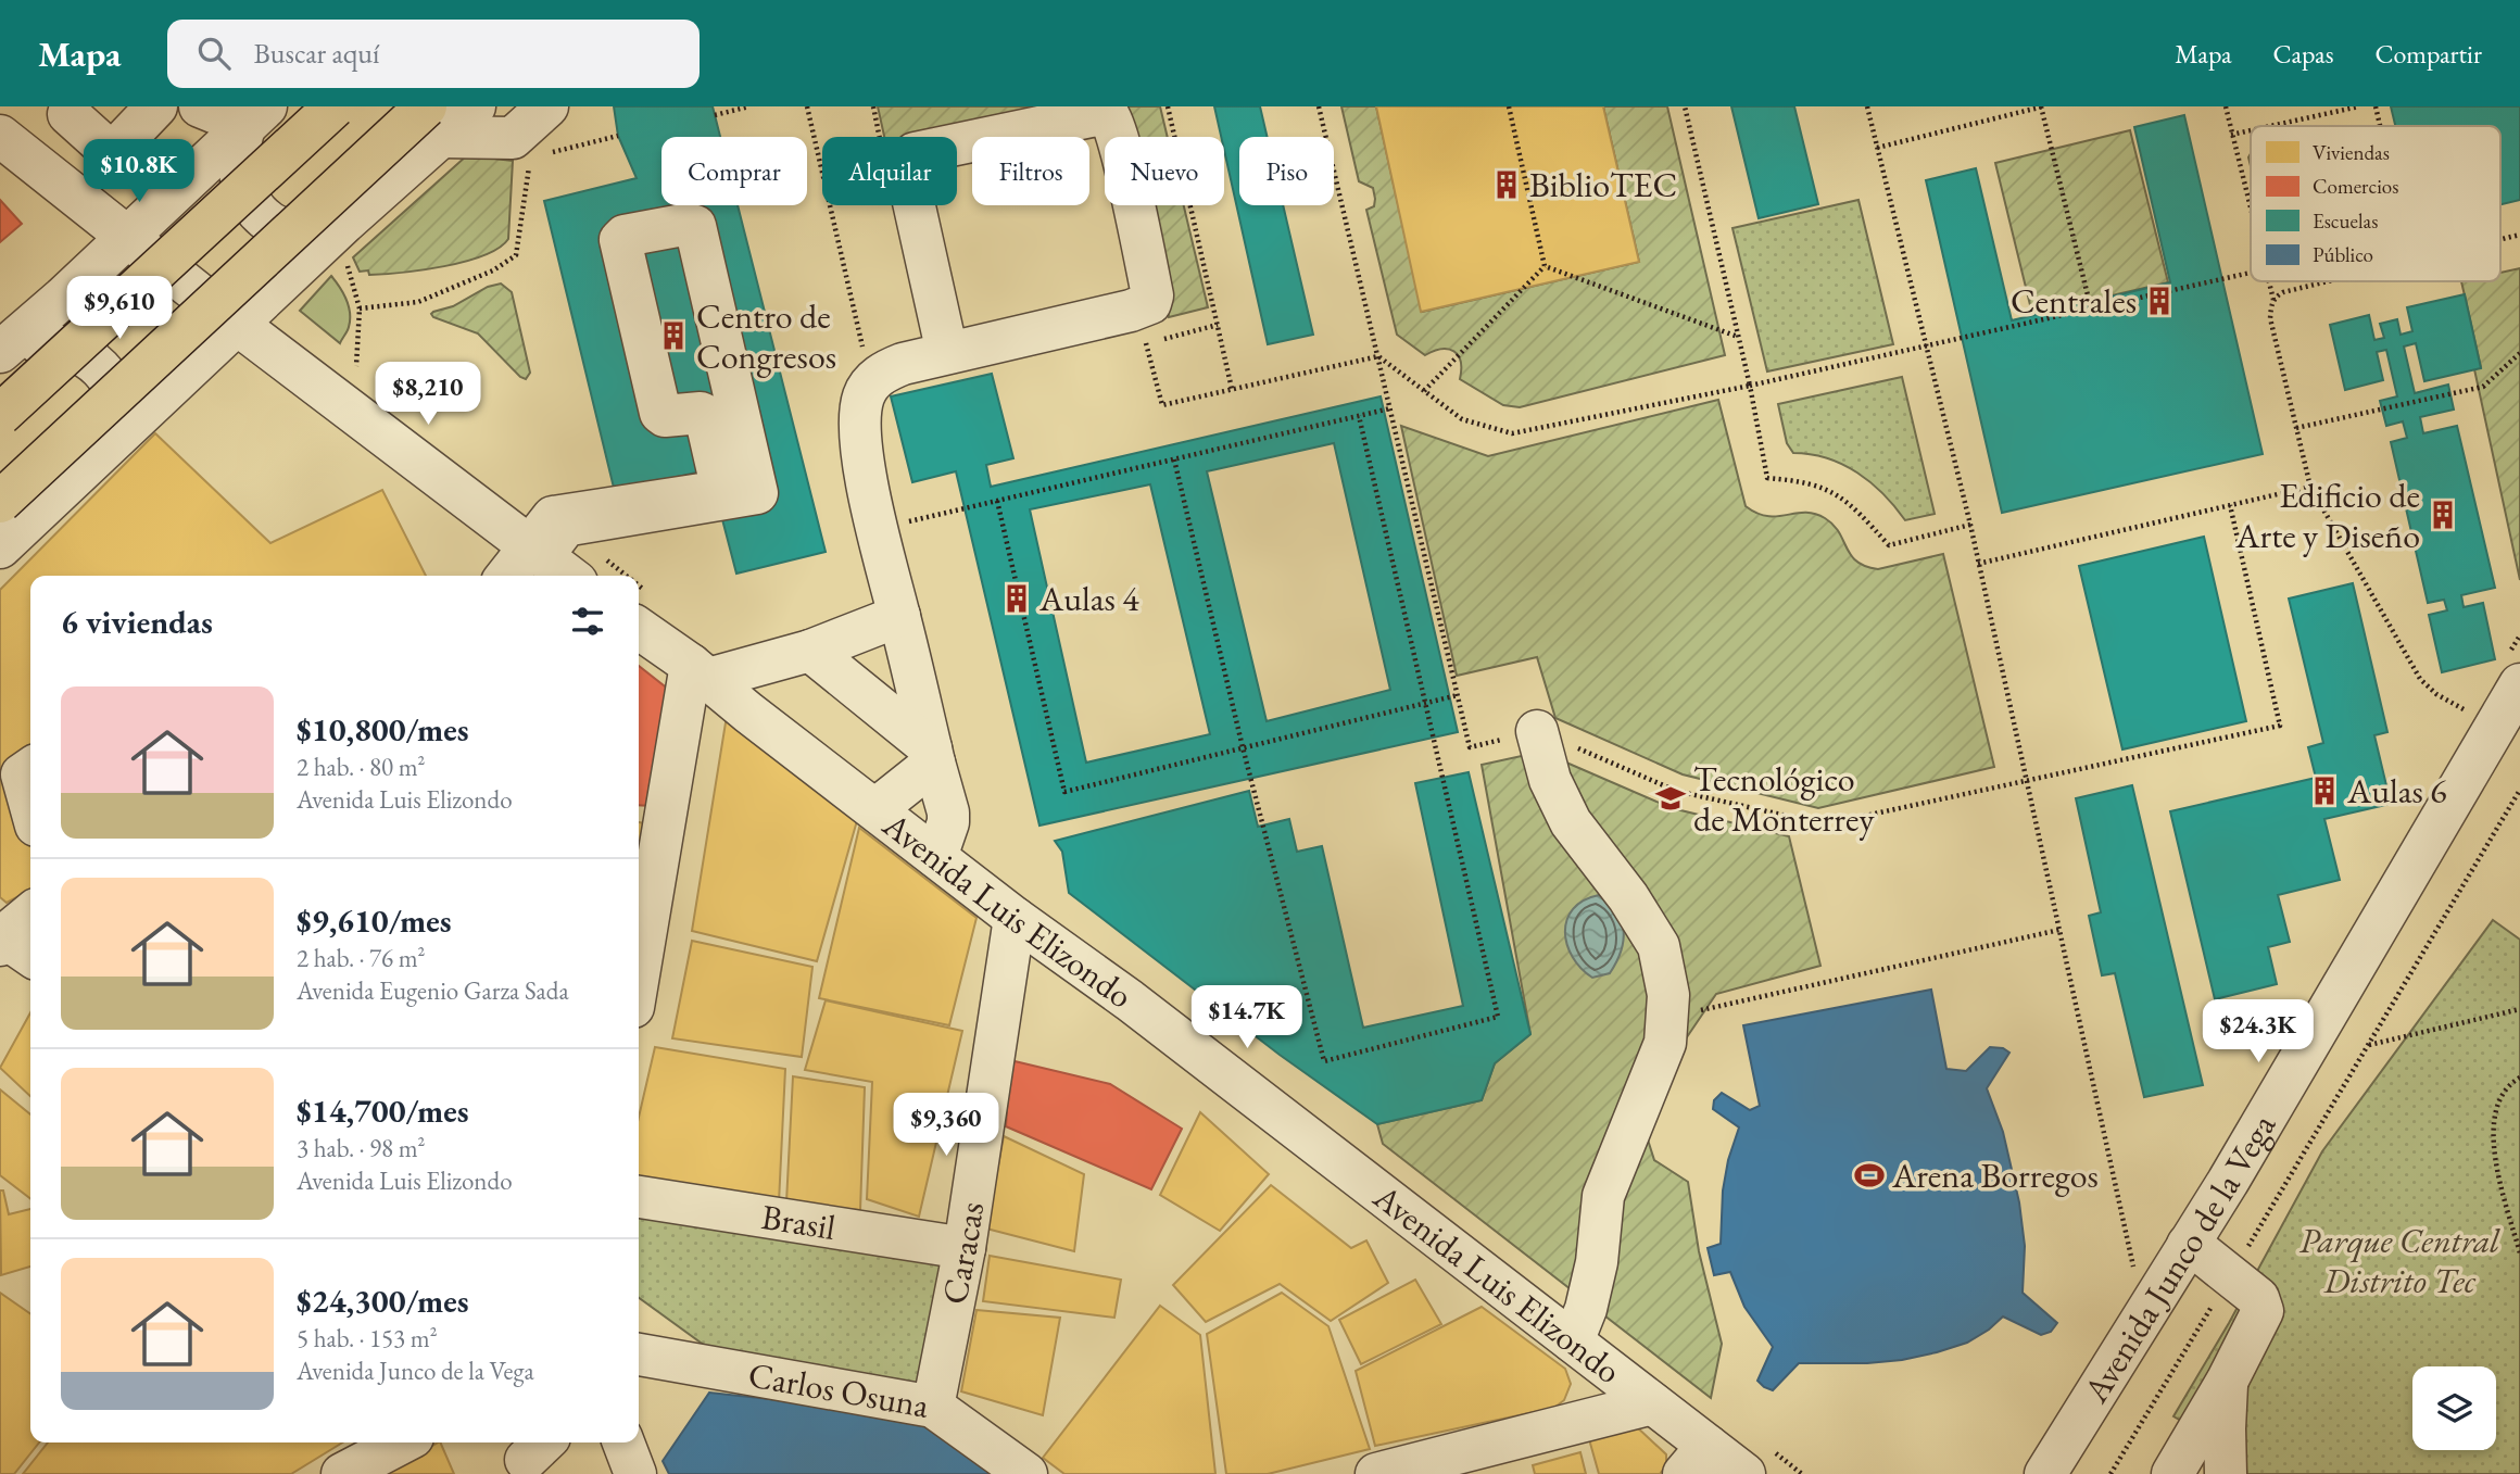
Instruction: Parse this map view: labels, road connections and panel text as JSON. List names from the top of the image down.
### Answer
{
  "streets": {
    "street": [
      "Avenida Luis Elizondo",
      "Brasil",
      "Caracas",
      "Avenida Junco de la Vega",
      "Carlos Osuna"
    ]
  },
  "crossings": [
    ["Avenida Luis Elizondo", "Caracas"],
    ["Brasil", "Caracas"],
    ["Caracas", "Carlos Osuna"]
  ],
  "parks": ["Parque Central Distrito Tec"],
  "places": {
    "building": [
      "BiblioTEC",
      "Centrales",
      "Centro de Congresos",
      "Edificio de Arte y Diseño",
      "Aulas 4",
      "Aulas 6"
    ],
    "school or university": ["Tecnológico de Monterrey"],
    "sports": ["Arena Borregos"]
  },
  "legend": [
    "Viviendas",
    "Comercios",
    "Escuelas",
    "Público"
  ],
  "page": {
    "header": "Mapa",
    "search": "Buscar aquí",
    "nav": ["Mapa", "Capas", "Compartir"],
    "chip": [
      "Comprar",
      "Alquilar",
      "Filtros",
      "Nuevo",
      "Piso"
    ],
    "price": [
      "$10.8K",
      "$9,610",
      "$8,210",
      "$14.7K",
      "$24.3K",
      "$9,360"
    ],
    "heading": "6 viviendas",
    "list": [
      {
        "name": "$10,800/mes",
        "note": "2 hab. · 80 m² · Avenida Luis Elizondo"
      },
      {
        "name": "$9,610/mes",
        "note": "2 hab. · 76 m² · Avenida Eugenio Garza Sada"
      },
      {
        "name": "$14,700/mes",
        "note": "3 hab. · 98 m² · Avenida Luis Elizondo"
      },
      {
        "name": "$24,300/mes",
        "note": "5 hab. · 153 m² · Avenida Junco de la Vega"
      }
    ]
  }
}
